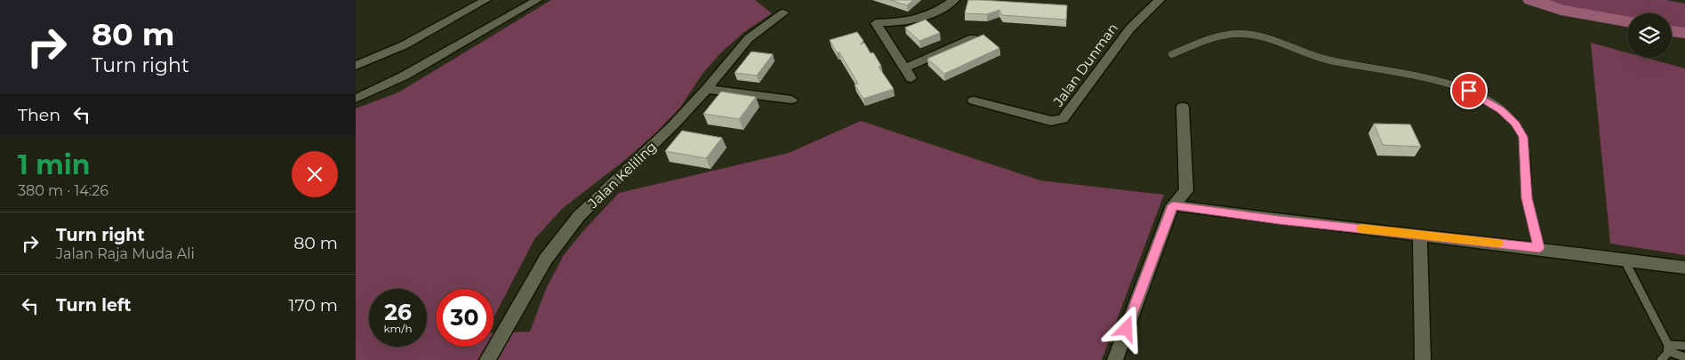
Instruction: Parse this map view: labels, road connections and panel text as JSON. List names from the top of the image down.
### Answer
{
  "streets": {
    "street": ["Jalan Dunman", "Jalan Keliling"]
  },
  "page": {
    "turn": ["80 m", "Turn right"],
    "then": "Then",
    "heading": ["1 min", "380 m · 14:26"],
    "list": [
      {
        "name": "Turn right",
        "note": "Jalan Raja Muda Ali",
        "value": "80 m"
      },
      {
        "name": "Turn left",
        "value": "170 m"
      }
    ],
    "speed": "26 km/h",
    "limit": "30"
  }
}
